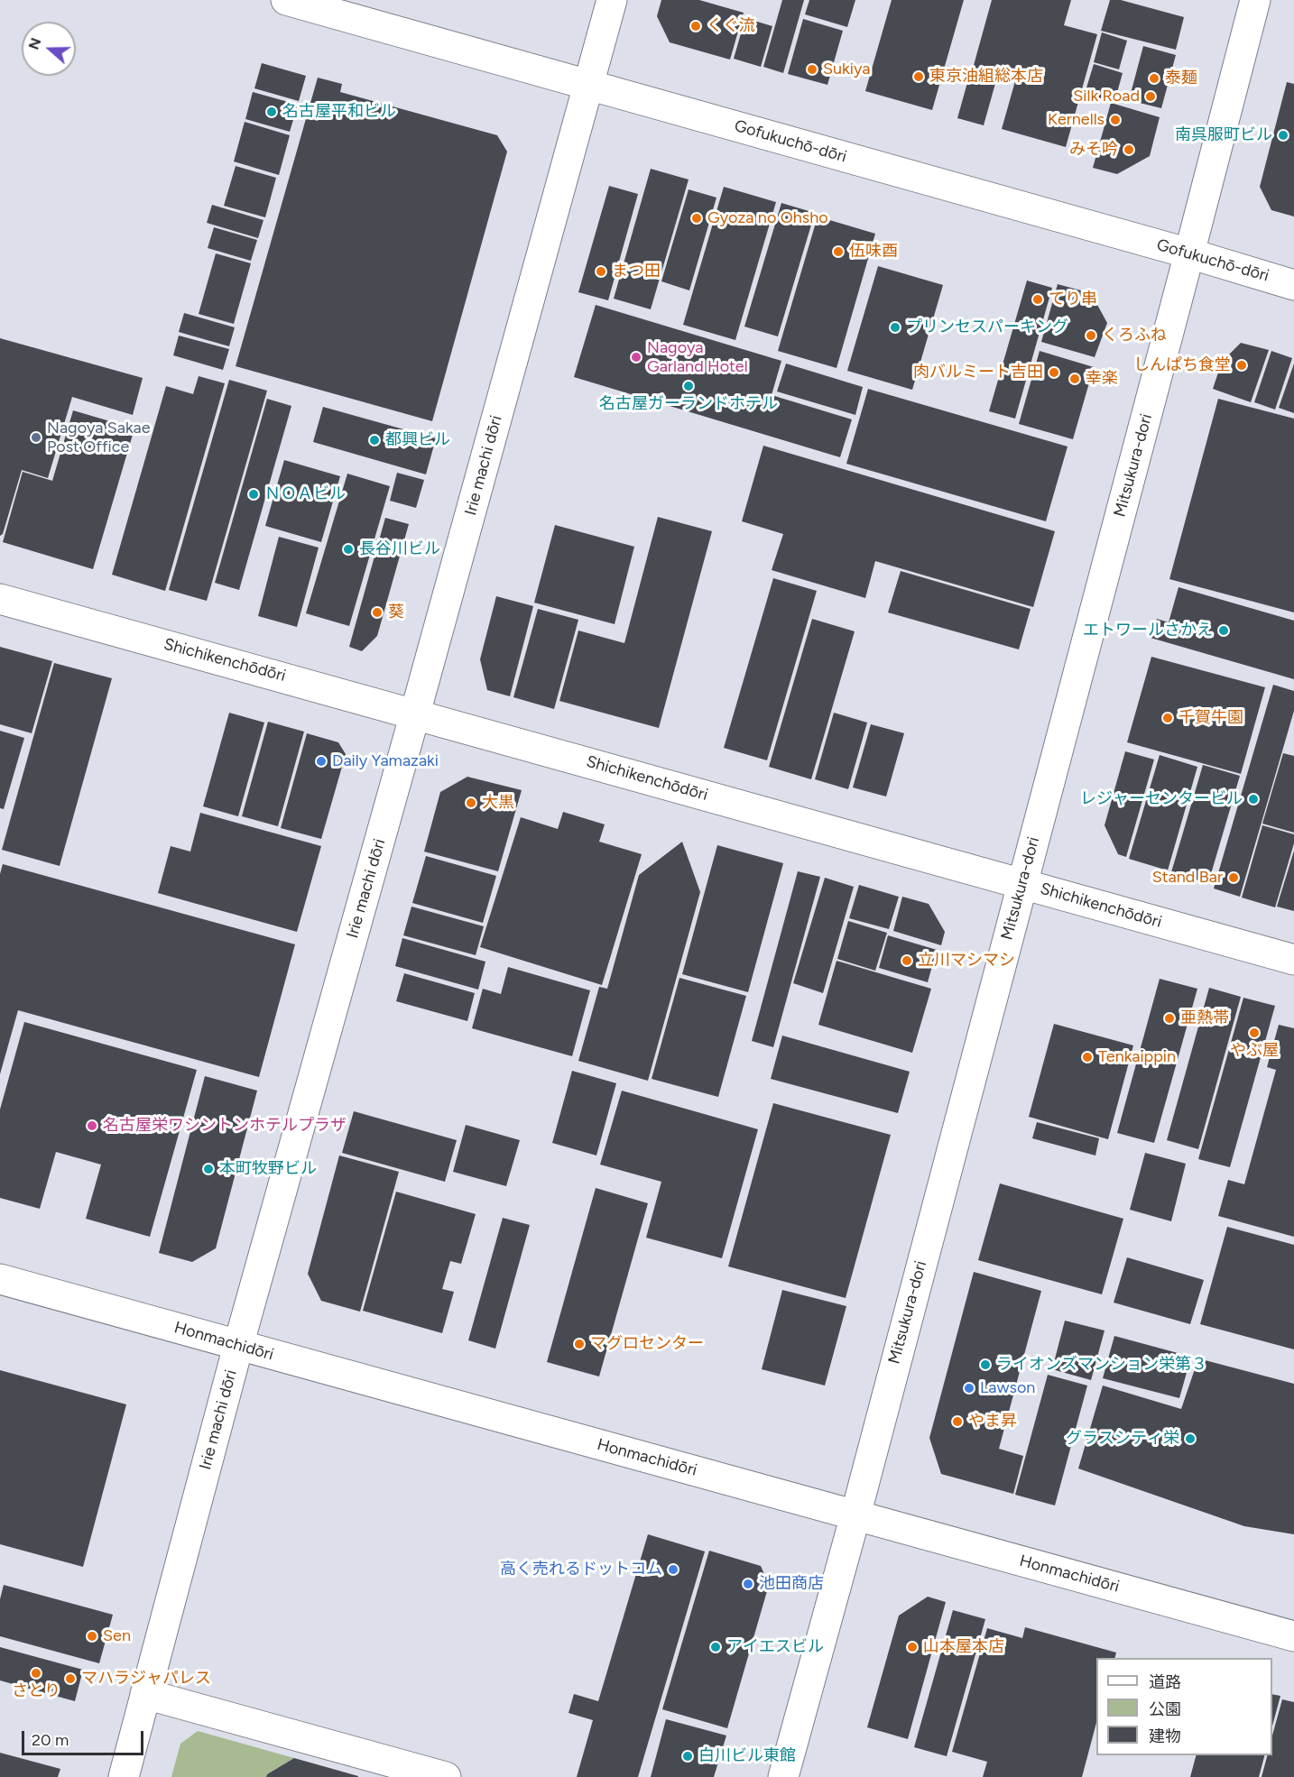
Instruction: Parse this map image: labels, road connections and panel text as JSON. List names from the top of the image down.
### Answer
{
  "streets": {
    "street": [
      "Gofukuchō-dōri",
      "Irie machi dōri",
      "Mitsukura-dori",
      "Shichikenchōdōri",
      "Honmachidōri"
    ]
  },
  "crossings": [
    ["Gofukuchō-dōri", "Irie machi dōri"],
    ["Gofukuchō-dōri", "Mitsukura-dori"],
    ["Irie machi dōri", "Shichikenchōdōri"],
    ["Irie machi dōri", "Honmachidōri"],
    ["Mitsukura-dori", "Shichikenchōdōri"],
    ["Mitsukura-dori", "Honmachidōri"]
  ],
  "places": [
    "くぐ流",
    "Sukiya",
    "東京油組総本店",
    "泰麺",
    "Silk Road",
    "名古屋平和ビル",
    "Kernells",
    "南呉服町ビル",
    "みそ吟",
    "Gyoza no Ohsho",
    "伍味酉",
    "まつ田",
    "てり串",
    "プリンセスパーキング",
    "くろふね",
    "Nagoya Garland Hotel",
    "しんぱち食堂",
    "肉バルミート吉田",
    "幸楽",
    "名古屋ガーランドホテル",
    "Nagoya Sakae Post Office",
    "都興ビル",
    "ＮＯＡビル",
    "長谷川ビル",
    "葵",
    "エトワールさかえ",
    "千賀牛園",
    "Daily Yamazaki",
    "レジャーセンタービル",
    "大黒",
    "Stand Bar",
    "立川マシマシ",
    "亜熱帯",
    "やぶ屋",
    "Tenkaippin",
    "名古屋栄ワシントンホテルプラザ",
    "本町牧野ビル",
    "マグロセンター",
    "ライオンズマンション栄第３",
    "Lawson",
    "やま昇",
    "グラスシティ栄",
    "高く売れるドットコム",
    "池田商店",
    "Sen",
    "アイエスビル",
    "山本屋本店",
    "さとり",
    "マハラジャパレス",
    "白川ビル東館"
  ],
  "legend": ["道路", "公園", "建物"],
  "scale_bar": "20 m",
  "north": "left"
}
